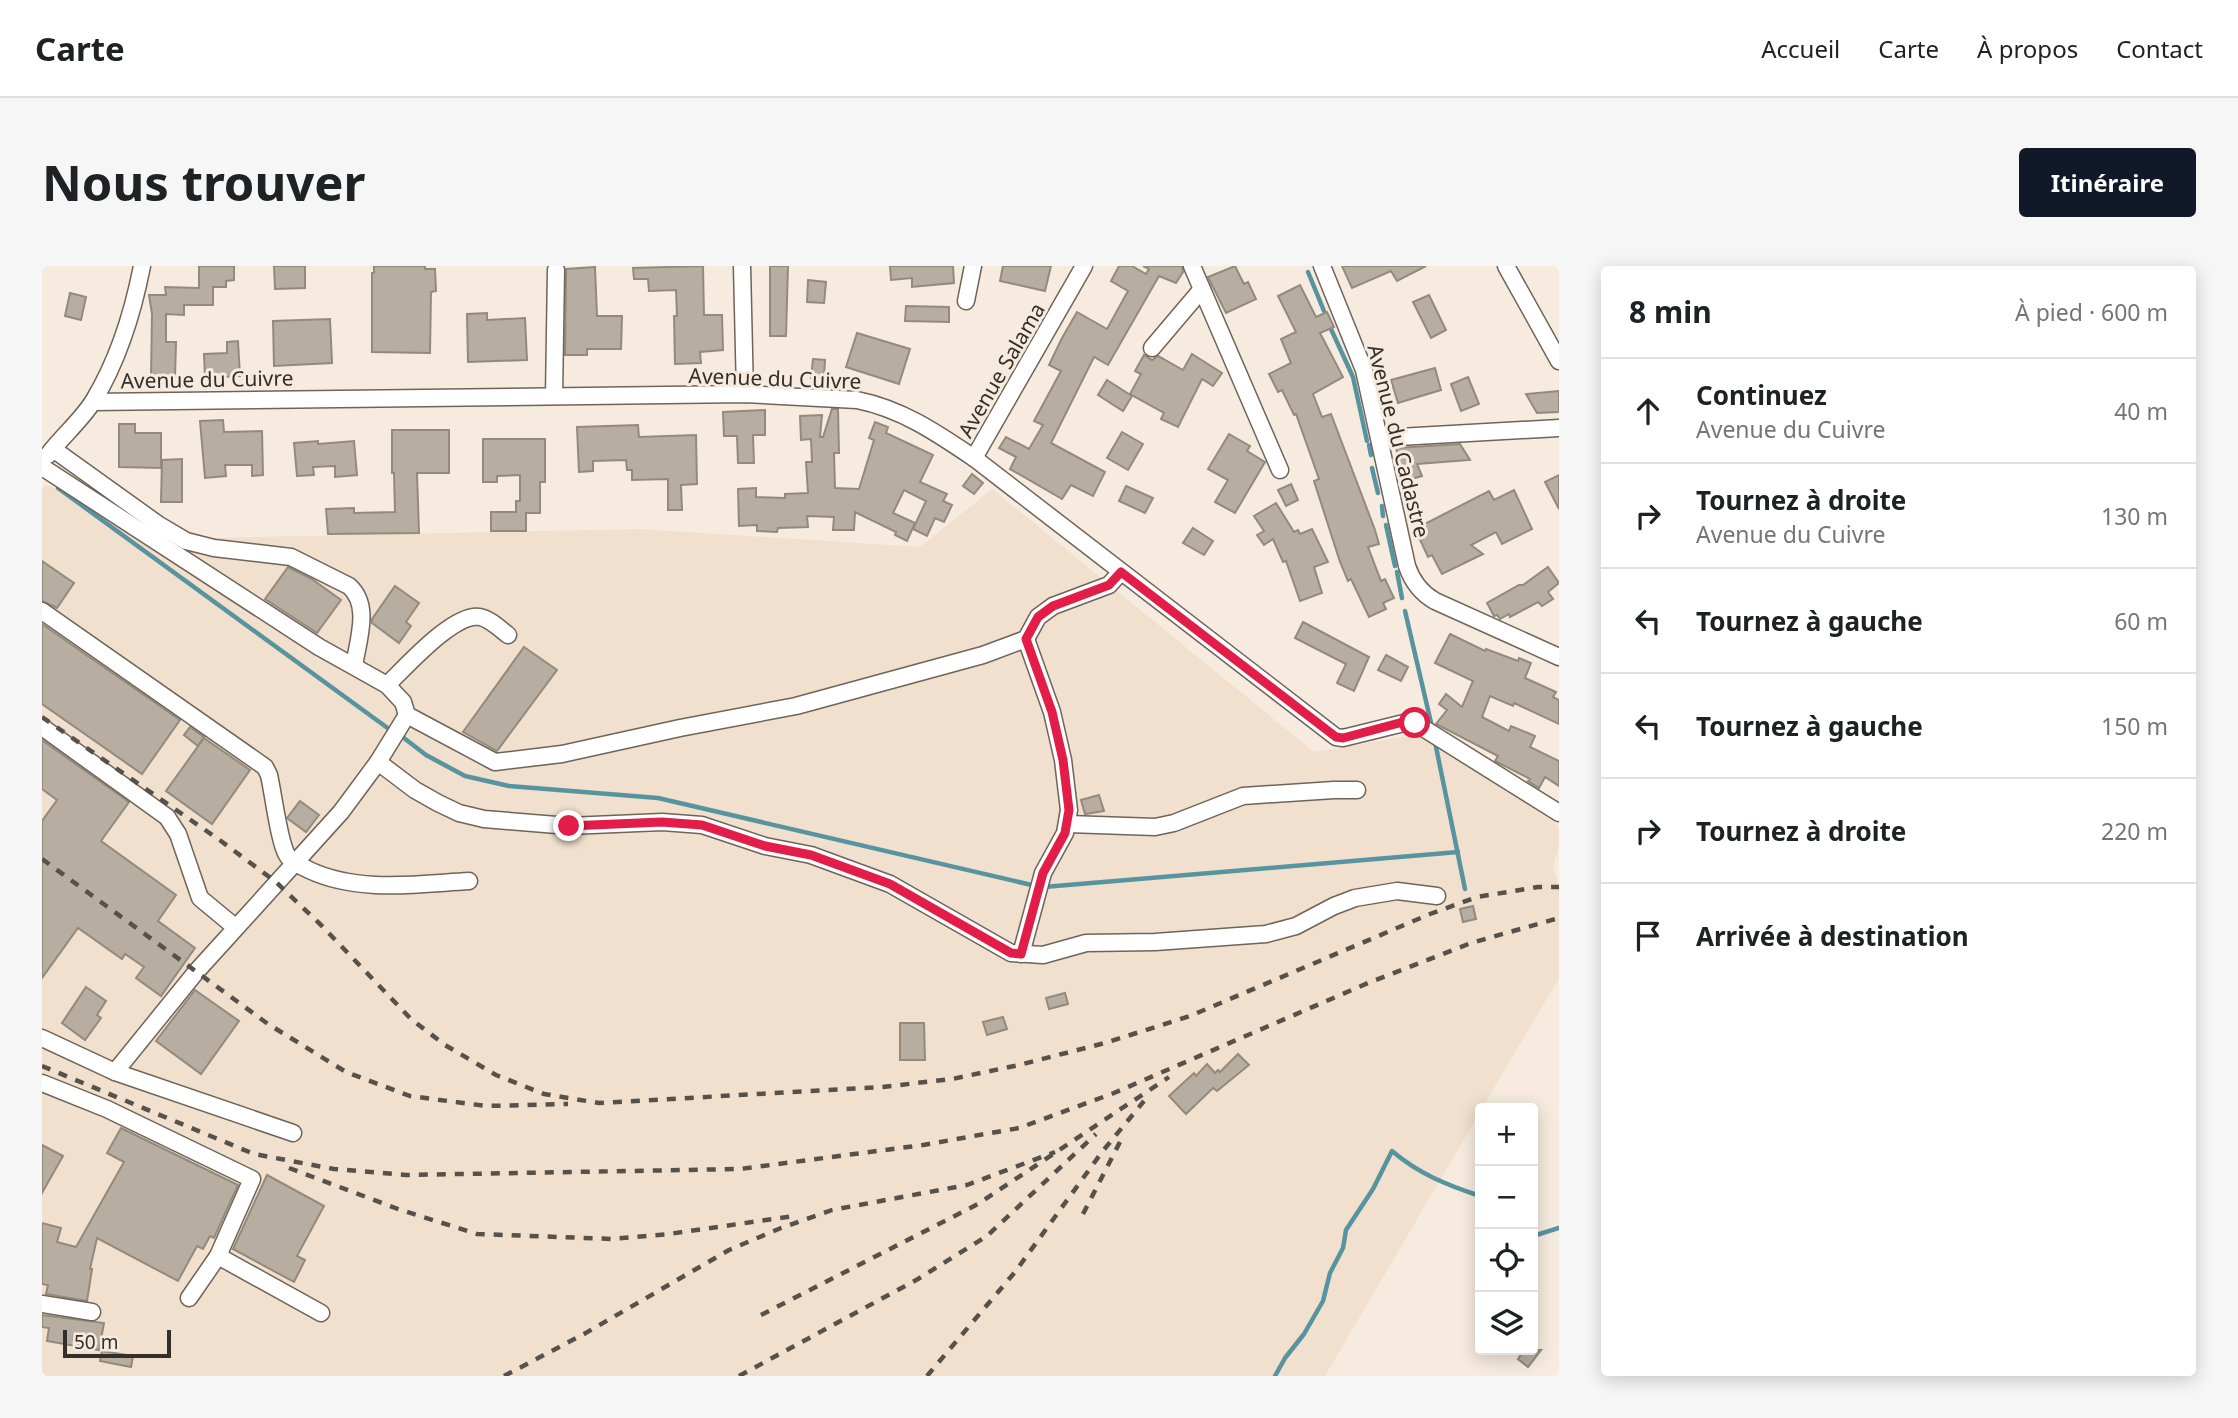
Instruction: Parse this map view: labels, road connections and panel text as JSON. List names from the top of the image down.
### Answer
{
  "streets": {
    "street": ["Avenue Salama", "Avenue du Cuivre", "Avenue du Cadastre"]
  },
  "crossings": [
    ["Avenue Salama", "Avenue du Cuivre"]
  ],
  "scale_bar": "50 m",
  "page": {
    "header": "Carte",
    "nav": [
      "Accueil",
      "Carte",
      "À propos",
      "Contact"
    ],
    "buttons": "Itinéraire",
    "title": "Nous trouver",
    "heading": ["8 min", "À pied · 600 m"],
    "list": [
      ["Continuez", "Avenue du Cuivre", "40 m"],
      ["Tournez à droite", "Avenue du Cuivre", "130 m"],
      ["Tournez à gauche", "60 m"],
      ["Tournez à gauche", "150 m"],
      ["Tournez à droite", "220 m"],
      "Arrivée à destination"
    ],
    "map_buttons": ["+", "−"],
    "scale": "50 m"
  }
}
